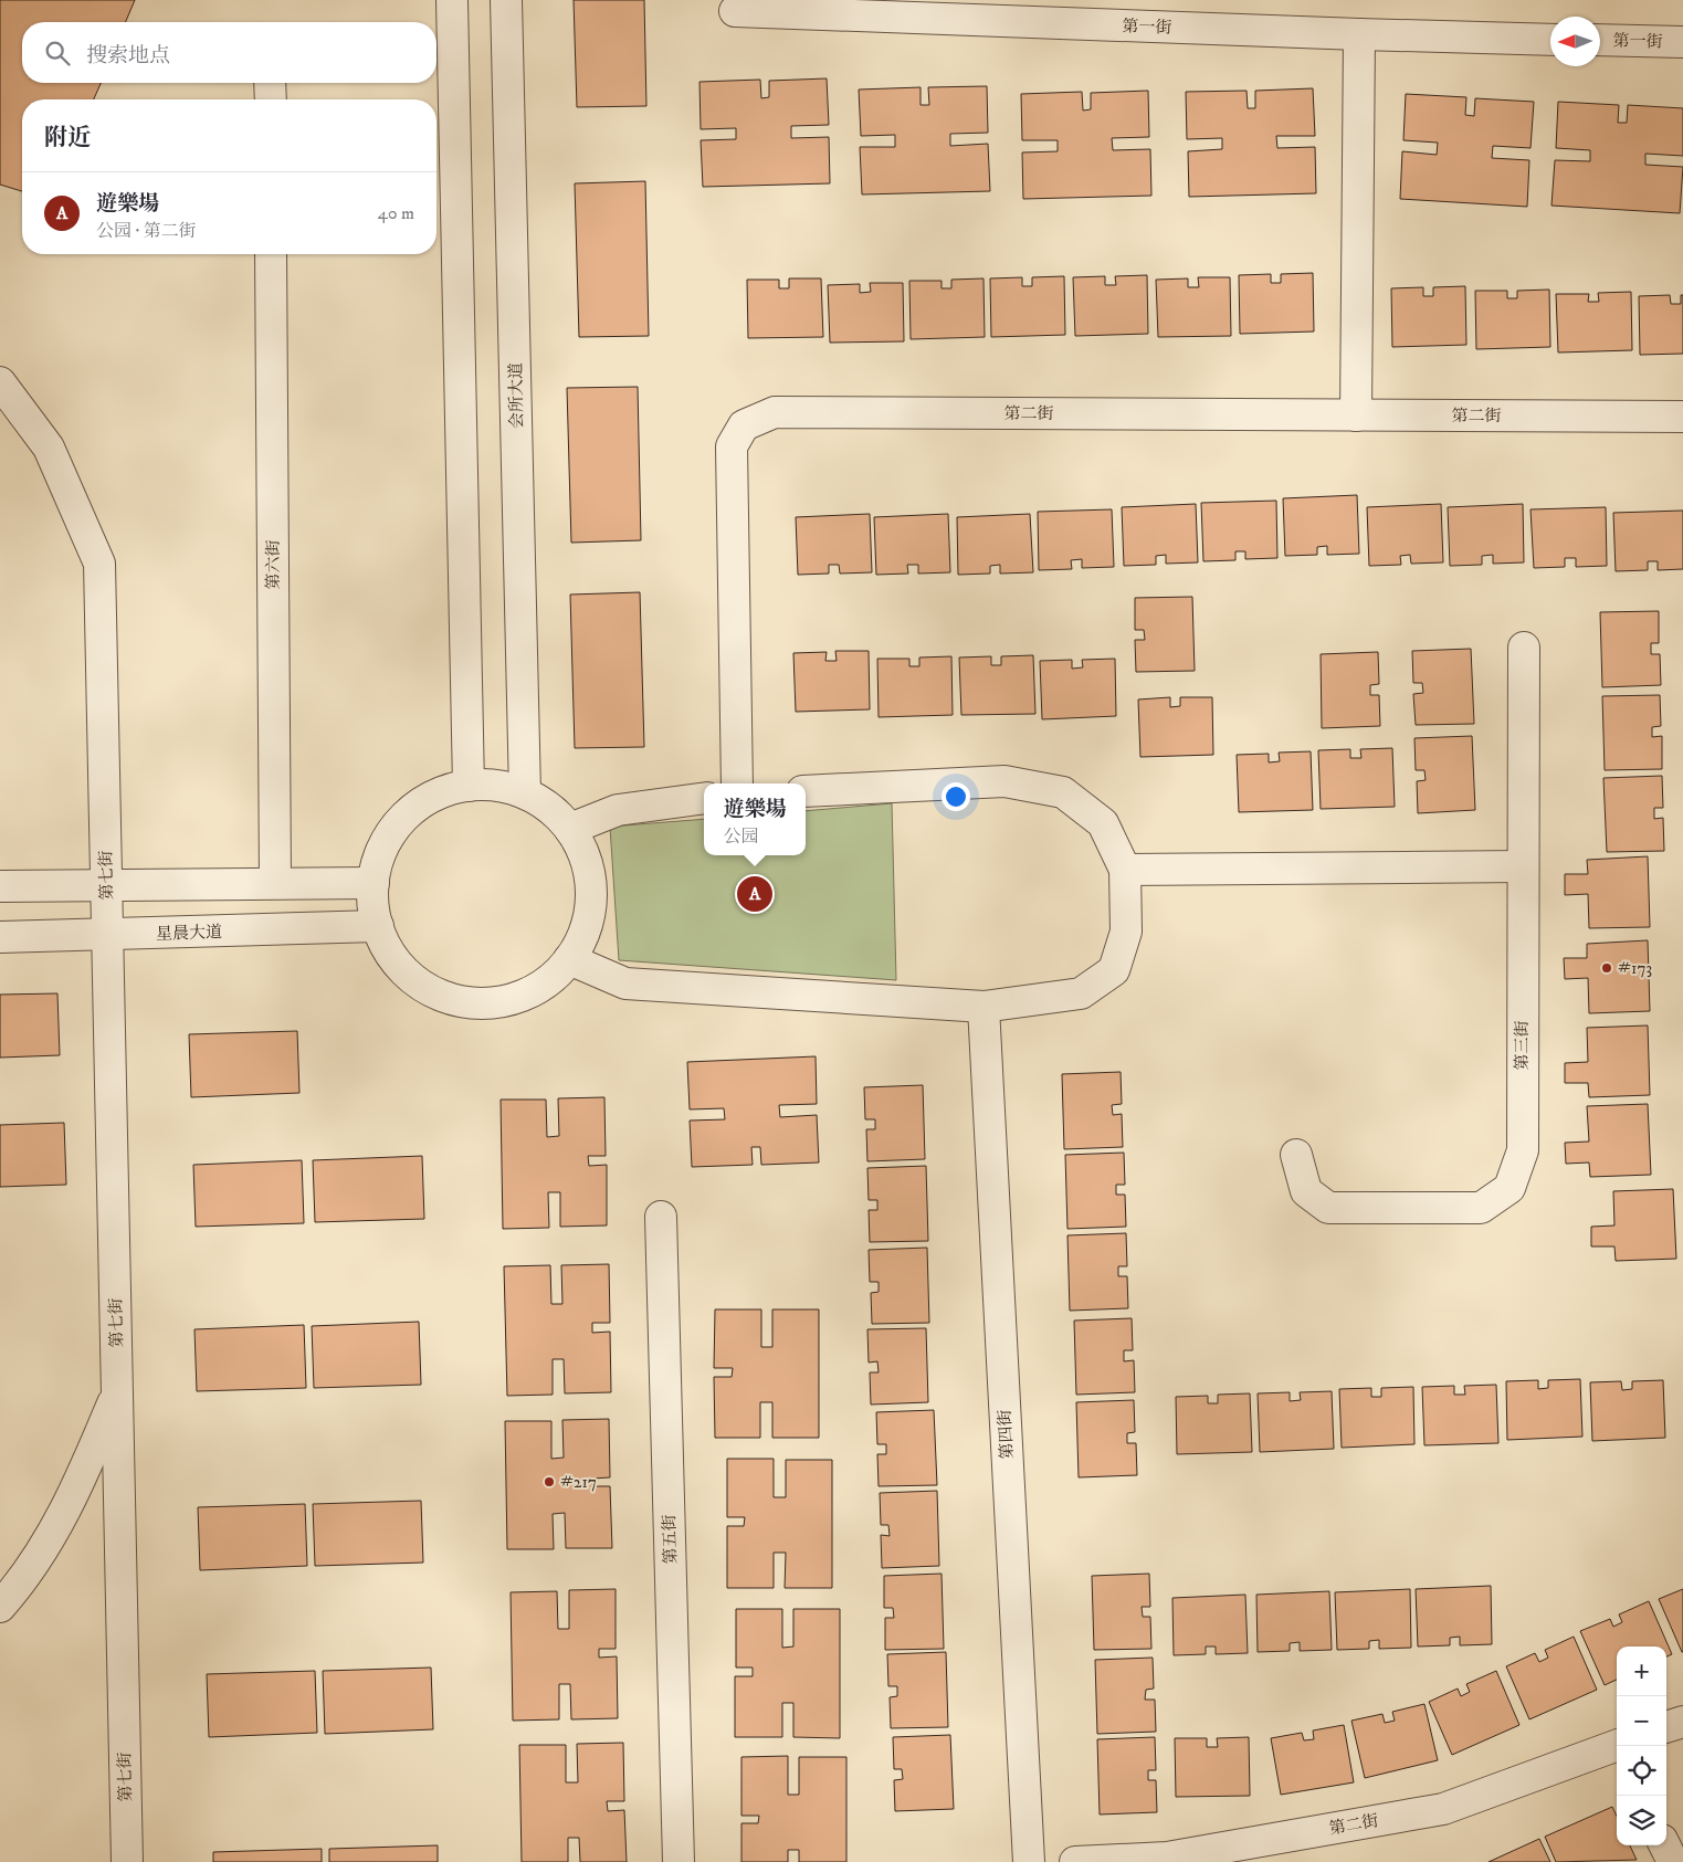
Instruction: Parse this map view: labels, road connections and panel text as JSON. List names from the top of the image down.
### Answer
{
  "streets": {
    "street": [
      "第一街",
      "会所大道",
      "第二街",
      "第六街",
      "第七街",
      "星晨大道",
      "第三街",
      "第四街",
      "第五街"
    ]
  },
  "crossings": [
    ["第七街", "星晨大道"]
  ],
  "places": ["#173", "#217"],
  "north": "left",
  "page": {
    "search": "搜索地点",
    "heading": "附近",
    "list": [
      {
        "mark": "A",
        "name": "遊樂場",
        "note": "公园 · 第二街",
        "value": "40 m"
      }
    ],
    "popup": ["遊樂場", "公园"],
    "pins": "A",
    "map_buttons": ["+", "−"]
  }
}
